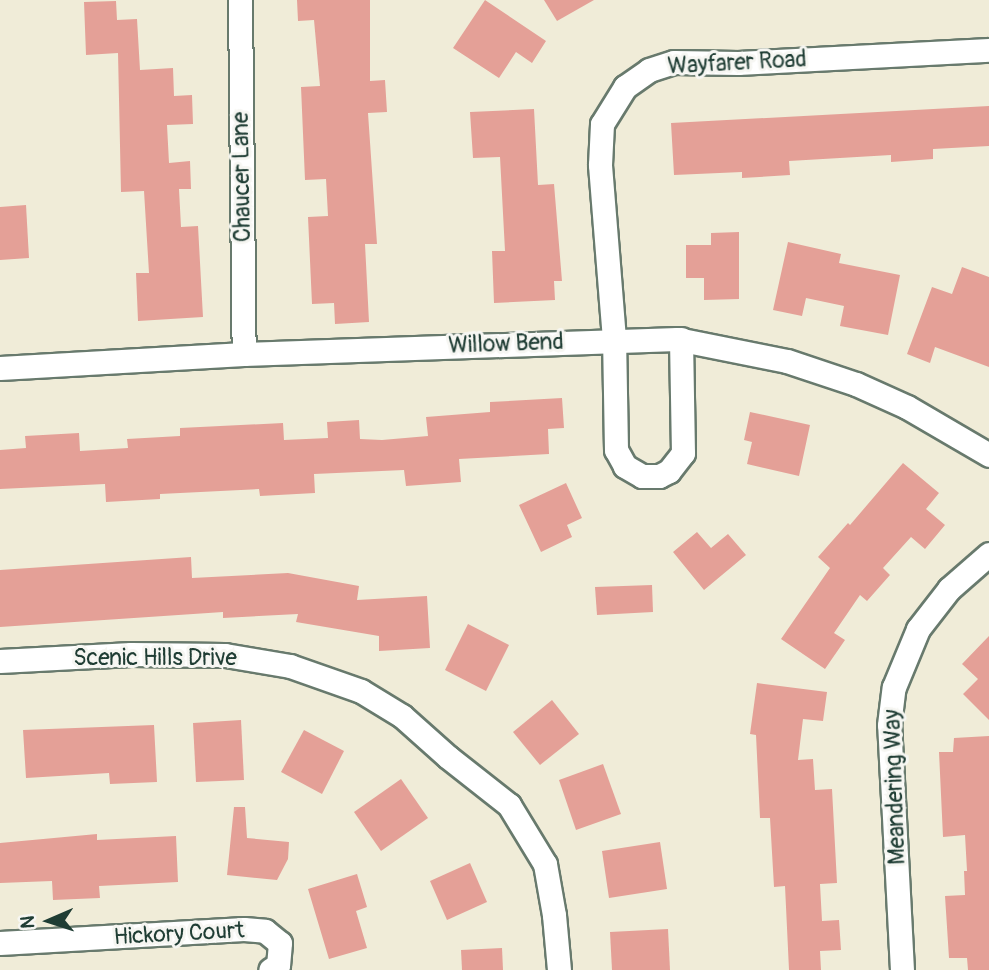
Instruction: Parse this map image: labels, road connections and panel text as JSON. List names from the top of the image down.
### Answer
{
  "streets": {
    "street": [
      "Wayfarer Road",
      "Chaucer Lane",
      "Willow Bend",
      "Scenic Hills Drive",
      "Meandering Way",
      "Hickory Court"
    ]
  },
  "crossings": [
    ["Wayfarer Road", "Willow Bend"],
    ["Chaucer Lane", "Willow Bend"]
  ],
  "north": "left"
}
